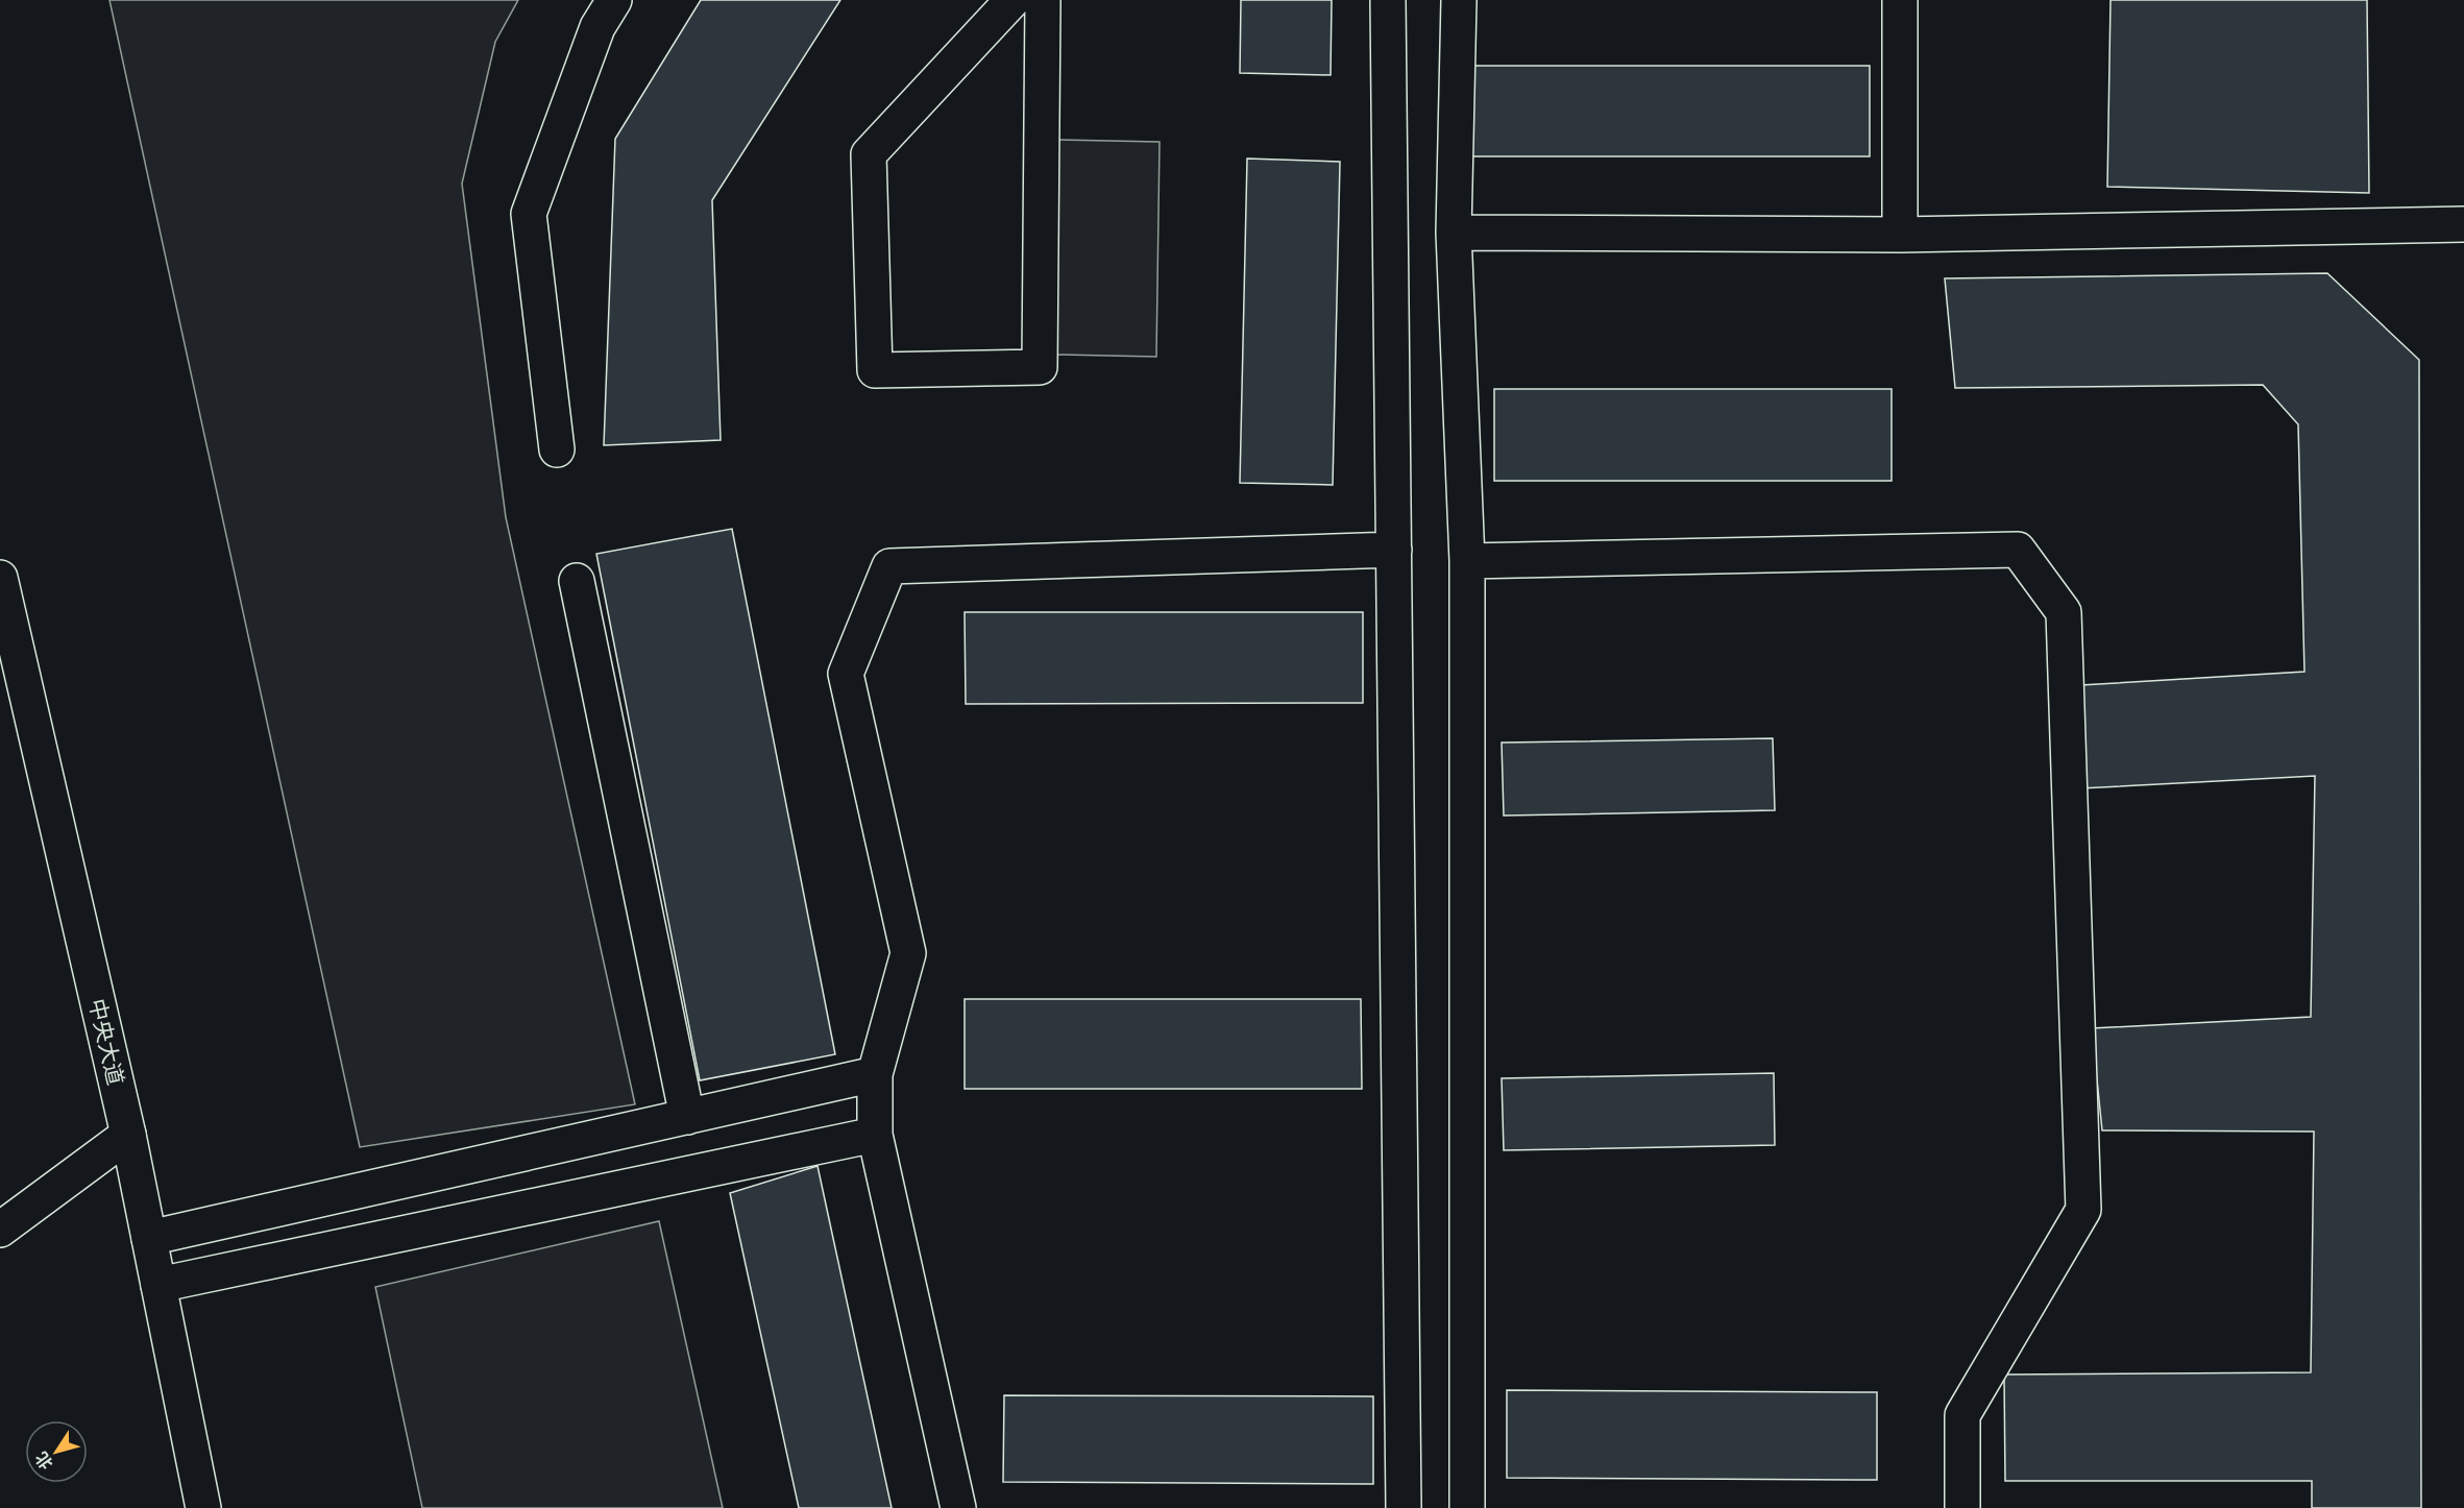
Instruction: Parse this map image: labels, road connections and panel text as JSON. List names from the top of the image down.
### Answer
{
  "streets": {
    "street": ["中央大道"]
  },
  "north": "bottom left"
}
